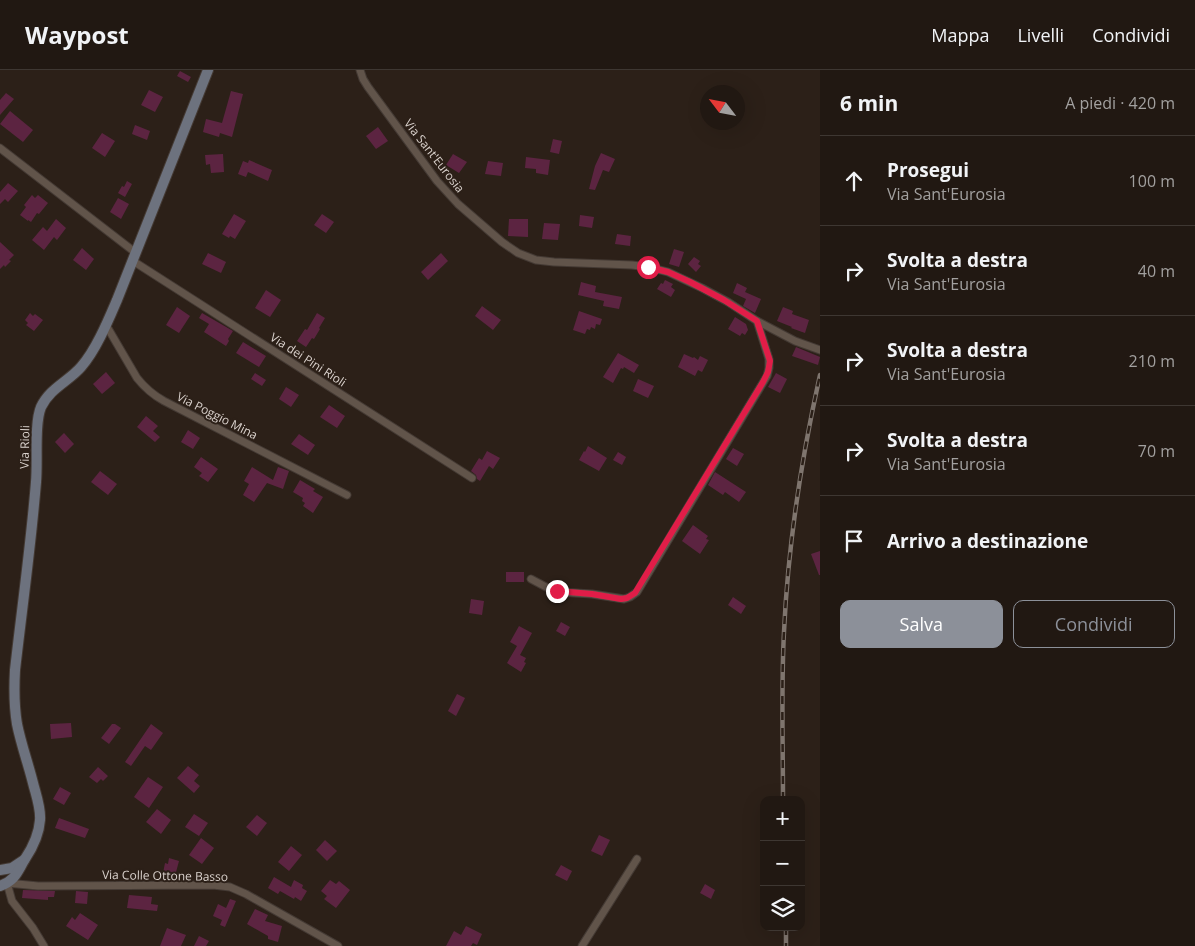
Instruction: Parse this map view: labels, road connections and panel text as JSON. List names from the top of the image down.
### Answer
{
  "streets": {
    "main road": ["Via Rioli"],
    "street": [
      "Via Sant'Eurosia",
      "Via dei Pini Rioli",
      "Via Poggio Mina",
      "Via Colle Ottone Basso"
    ]
  },
  "crossings": [
    ["Via dei Pini Rioli", "Via Rioli"],
    ["Via Poggio Mina", "Via Rioli"],
    ["Via Rioli", "Via Colle Ottone Basso"]
  ],
  "north": "top left",
  "page": {
    "header": "Waypost",
    "nav": ["Mappa", "Livelli", "Condividi"],
    "heading": ["6 min", "A piedi · 420 m"],
    "list": [
      ["Prosegui", "Via Sant'Eurosia", "100 m"],
      ["Svolta a destra", "Via Sant'Eurosia", "40 m"],
      ["Svolta a destra", "Via Sant'Eurosia", "210 m"],
      ["Svolta a destra", "Via Sant'Eurosia", "70 m"],
      "Arrivo a destinazione"
    ],
    "buttons": ["Salva", "Condividi"],
    "map_buttons": ["+", "−"]
  }
}
